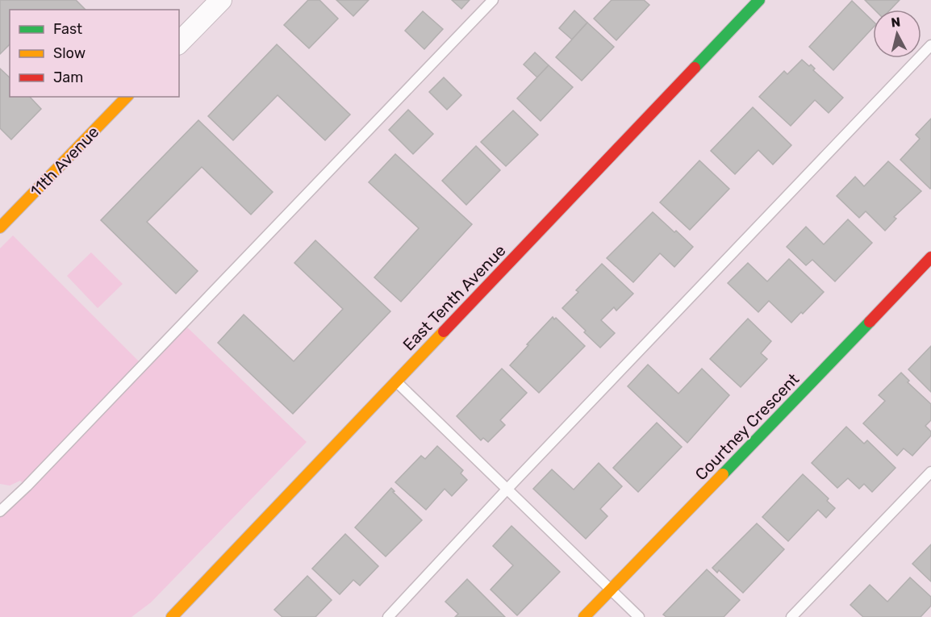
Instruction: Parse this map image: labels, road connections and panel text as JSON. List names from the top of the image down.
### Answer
{
  "streets": {
    "main road": ["11th Avenue", "East Tenth Avenue", "Courtney Crescent"]
  },
  "legend": ["Fast", "Slow", "Jam"],
  "north": "top"
}
